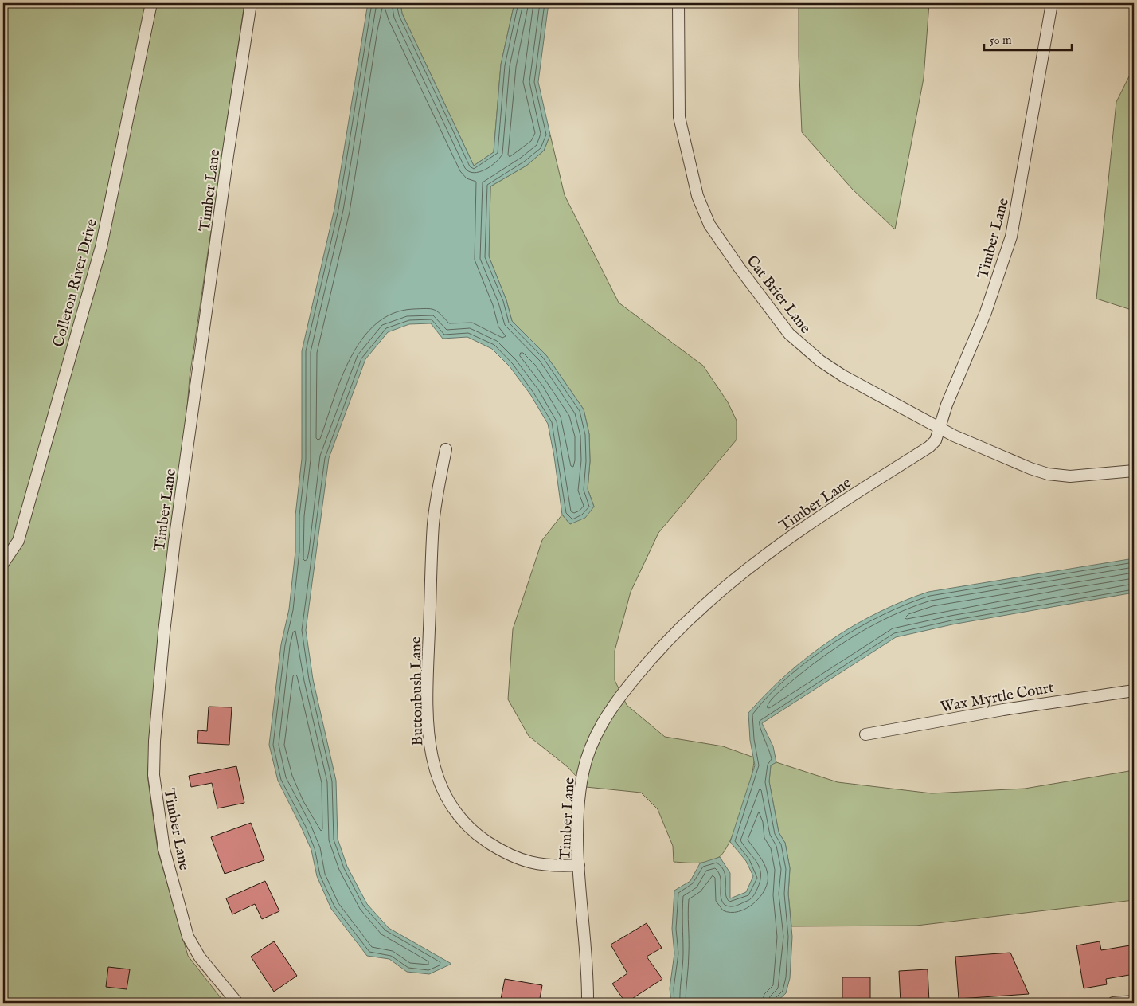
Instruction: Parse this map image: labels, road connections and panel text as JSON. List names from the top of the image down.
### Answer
{
  "streets": {
    "street": [
      "Timber Lane",
      "Colleton River Drive",
      "Cat Brier Lane",
      "Buttonbush Lane",
      "Wax Myrtle Court"
    ]
  },
  "crossings": [
    ["Timber Lane", "Cat Brier Lane"],
    ["Timber Lane", "Buttonbush Lane"]
  ],
  "scale_bar": "50 m"
}
